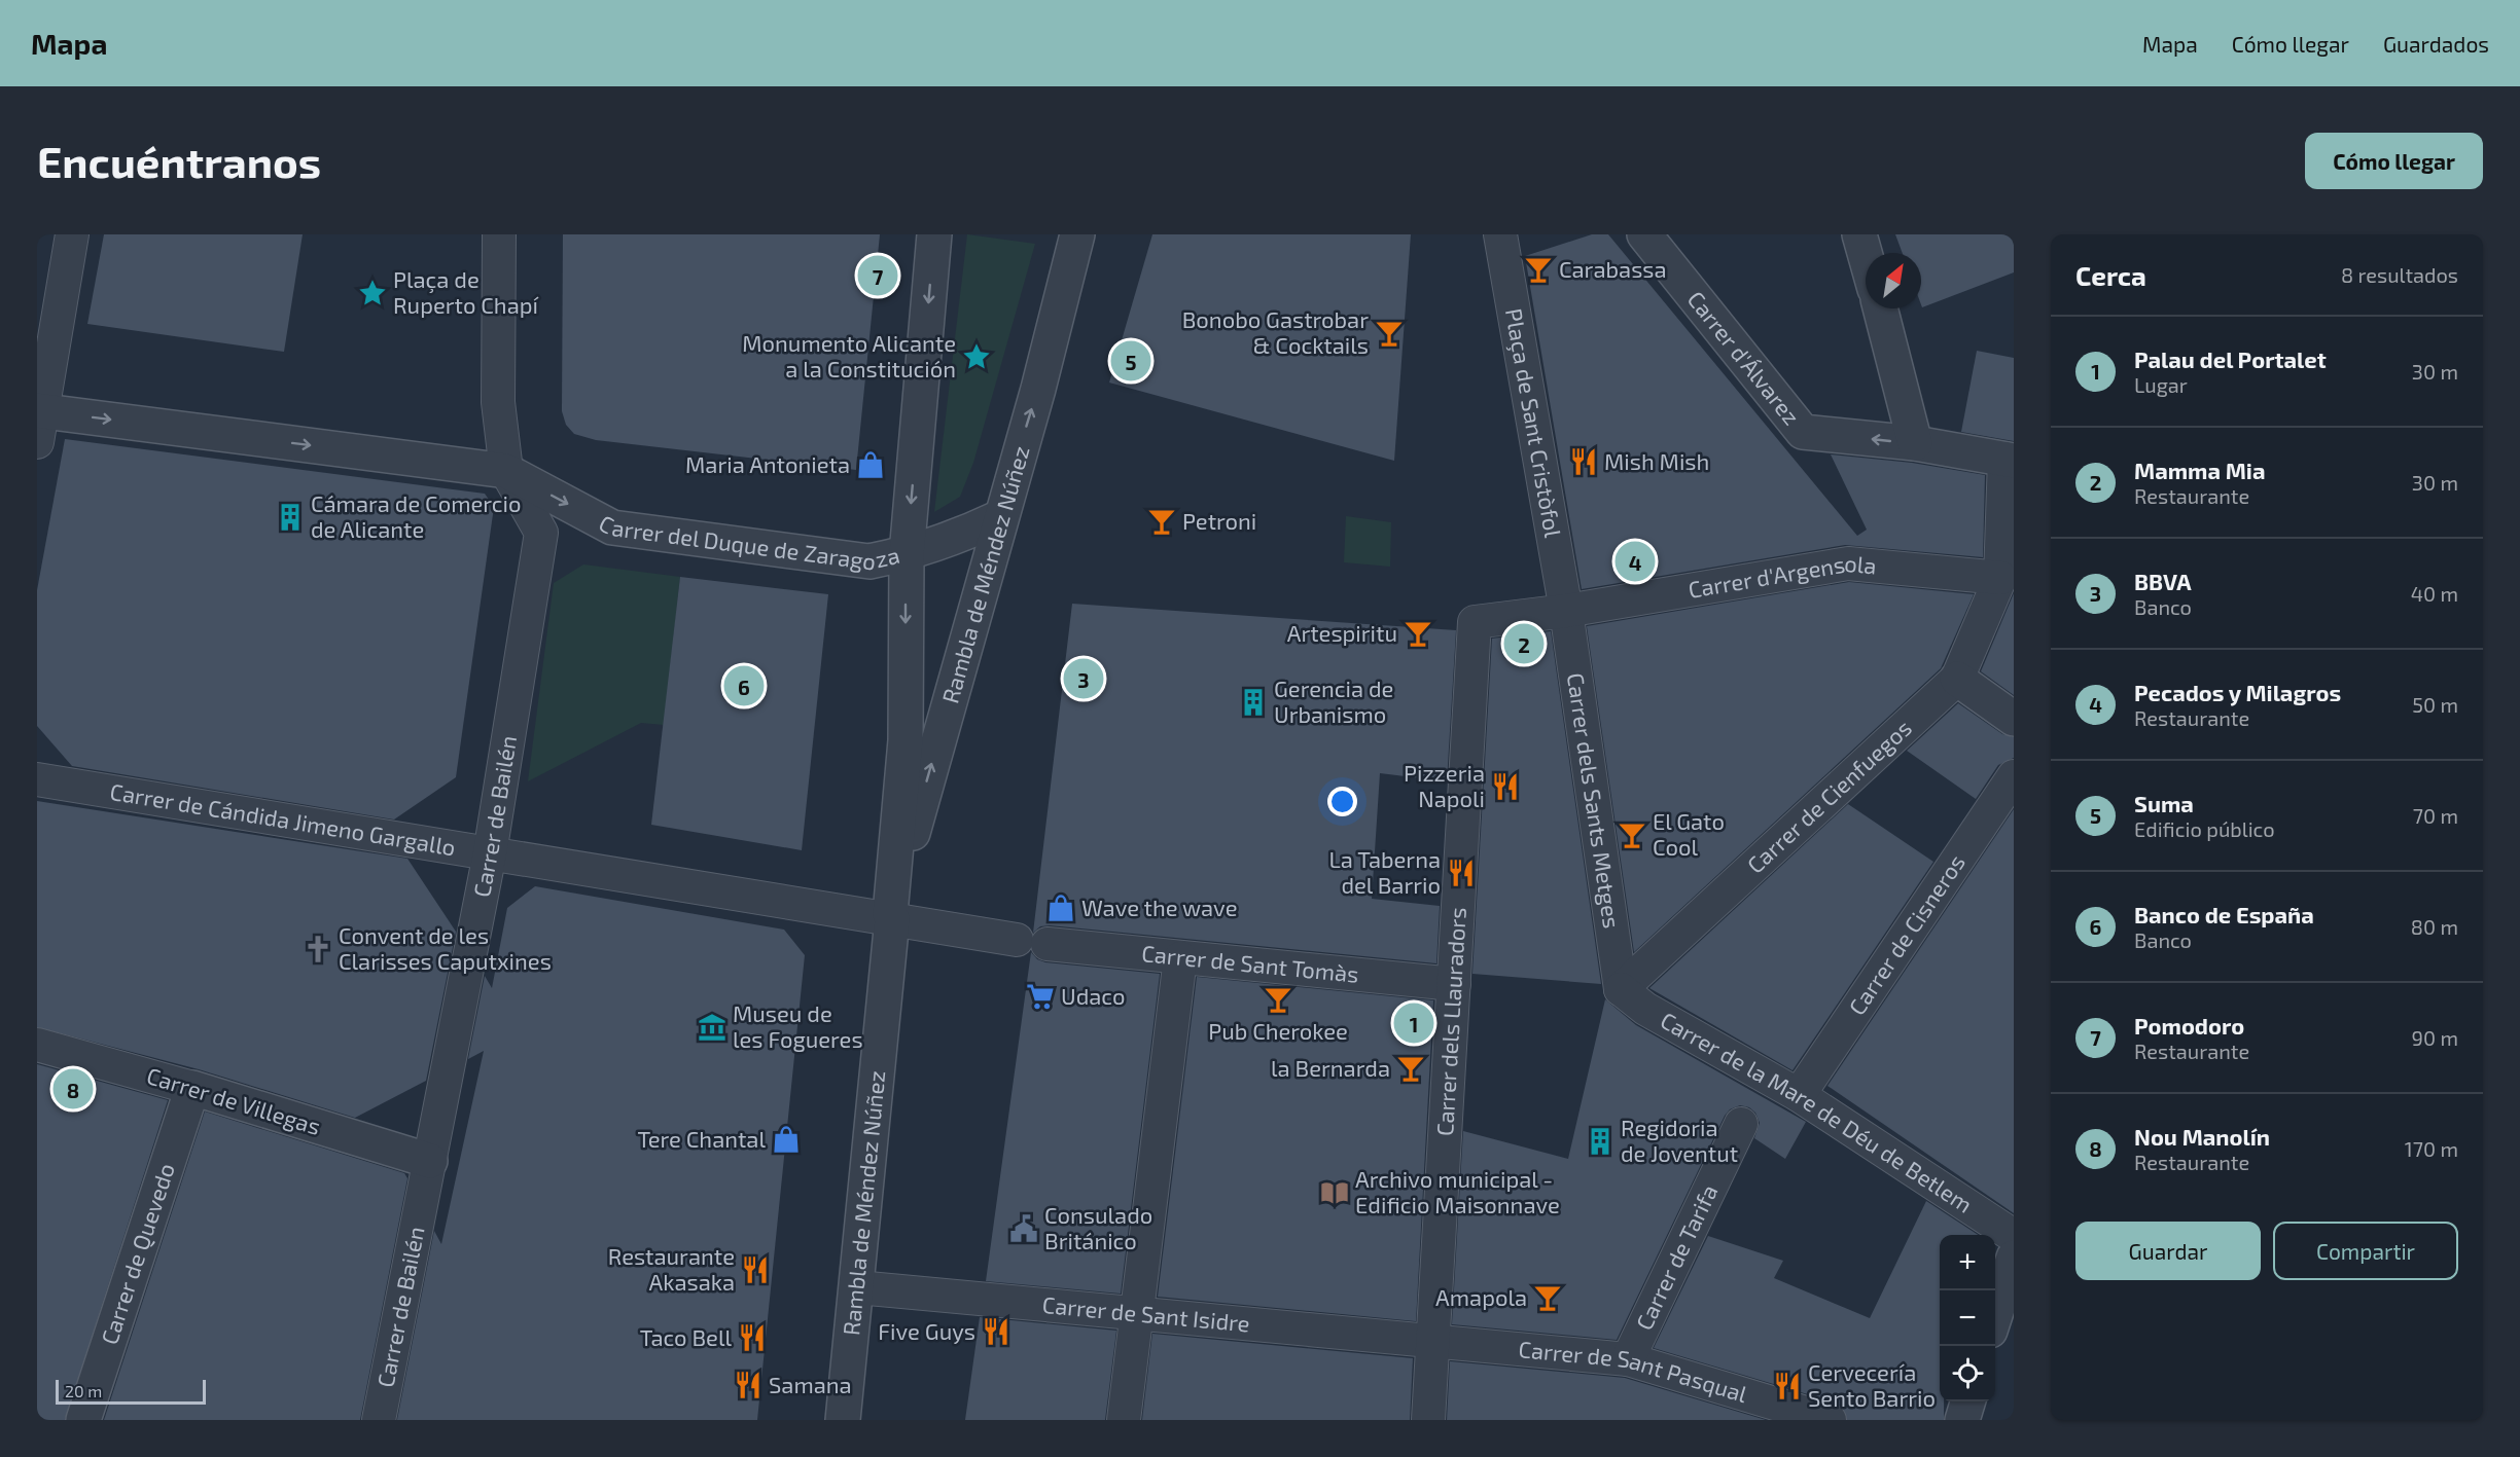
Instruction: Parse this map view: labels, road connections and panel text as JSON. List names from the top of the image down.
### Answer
{
  "streets": {
    "street": [
      "Carrer d'Álvarez",
      "Plaça de Sant Cristòfol",
      "Carrer del Duque de Zaragoza",
      "Rambla de Méndez Núñez",
      "Carrer d'Argensola",
      "Carrer de Cienfuegos",
      "Carrer dels Sants Metges",
      "Carrer de Bailén",
      "Carrer de Cándida Jimeno Gargallo",
      "Carrer de Cisneros",
      "Carrer de Sant Tomàs",
      "Carrer dels Llauradors",
      "Carrer de Villegas",
      "Carrer de la Mare de Déu de Betlem",
      "Carrer de Quevedo",
      "Carrer de Tarifa",
      "Carrer de Sant Isidre",
      "Carrer de Sant Pasqual"
    ]
  },
  "crossings": [
    ["Plaça de Sant Cristòfol", "Carrer d'Argensola"],
    ["Plaça de Sant Cristòfol", "Carrer dels Sants Metges"],
    ["Carrer del Duque de Zaragoza", "Rambla de Méndez Núñez"],
    ["Carrer del Duque de Zaragoza", "Carrer de Bailén"],
    ["Rambla de Méndez Núñez", "Carrer de Cándida Jimeno Gargallo"],
    ["Rambla de Méndez Núñez", "Carrer de Sant Tomàs"],
    ["Rambla de Méndez Núñez", "Carrer de Sant Isidre"],
    ["Carrer d'Argensola", "Carrer de Cienfuegos"],
    ["Carrer d'Argensola", "Carrer dels Sants Metges"],
    ["Carrer d'Argensola", "Carrer dels Llauradors"],
    ["Carrer de Cienfuegos", "Carrer dels Sants Metges"],
    ["Carrer de Cienfuegos", "Carrer de la Mare de Déu de Betlem"],
    ["Carrer dels Sants Metges", "Carrer de la Mare de Déu de Betlem"],
    ["Carrer de Bailén", "Carrer de Cándida Jimeno Gargallo"],
    ["Carrer de Bailén", "Carrer de Villegas"],
    ["Carrer de Cándida Jimeno Gargallo", "Carrer de Sant Tomàs"],
    ["Carrer de Cisneros", "Carrer de la Mare de Déu de Betlem"],
    ["Carrer de Sant Tomàs", "Carrer dels Llauradors"],
    ["Carrer dels Llauradors", "Carrer de Sant Isidre"],
    ["Carrer dels Llauradors", "Carrer de Sant Pasqual"],
    ["Carrer de Villegas", "Carrer de Quevedo"],
    ["Carrer de Tarifa", "Carrer de Sant Pasqual"],
    ["Carrer de Sant Isidre", "Carrer de Sant Pasqual"]
  ],
  "one_way": ["Carrer d'Álvarez", "Carrer del Duque de Zaragoza"],
  "places": {
    "bar": [
      "Carabassa",
      "Bonobo Gastrobar & Cocktails",
      "Petroni",
      "Artespiritu",
      "El Gato Cool",
      "Pub Cherokee",
      "la Bernarda",
      "Amapola"
    ],
    "place": ["Plaça de Ruperto Chapí", "Monumento Alicante a la Constitución"],
    "restaurant": [
      "Mish Mish",
      "Pizzeria Napoli",
      "La Taberna del Barrio",
      "Restaurante Akasaka",
      "Five Guys",
      "Taco Bell",
      "Samana",
      "Cervecería Sento Barrio"
    ],
    "shop": ["Maria Antonieta", "Wave the wave", "Tere Chantal"],
    "building": ["Cámara de Comercio de Alicante", "Gerencia de Urbanismo", "Regidoria de Joventut"],
    "church": ["Convent de les Clarisses Caputxines"],
    "supermarket": ["Udaco"],
    "museum": ["Museu de les Fogueres"],
    "library": ["Archivo municipal - Edificio Maisonnave"],
    "public building": ["Consulado Británico"]
  },
  "scale_bar": "20 m",
  "north": "top right",
  "page": {
    "header": "Mapa",
    "nav": ["Mapa", "Cómo llegar", "Guardados"],
    "buttons": [
      "Cómo llegar",
      ["Guardar", "Compartir"]
    ],
    "title": "Encuéntranos",
    "heading": ["Cerca", "8 resultados"],
    "pins": [
      "7",
      "5",
      "4",
      "2",
      "3",
      "6",
      "1",
      "8"
    ],
    "list": [
      {
        "mark": "1",
        "name": "Palau del Portalet",
        "note": "Lugar",
        "value": "30 m"
      },
      {
        "mark": "2",
        "name": "Mamma Mia",
        "note": "Restaurante",
        "value": "30 m"
      },
      {
        "mark": "3",
        "name": "BBVA",
        "note": "Banco",
        "value": "40 m"
      },
      {
        "mark": "4",
        "name": "Pecados y Milagros",
        "note": "Restaurante",
        "value": "50 m"
      },
      {
        "mark": "5",
        "name": "Suma",
        "note": "Edificio público",
        "value": "70 m"
      },
      {
        "mark": "6",
        "name": "Banco de España",
        "note": "Banco",
        "value": "80 m"
      },
      {
        "mark": "7",
        "name": "Pomodoro",
        "note": "Restaurante",
        "value": "90 m"
      },
      {
        "mark": "8",
        "name": "Nou Manolín",
        "note": "Restaurante",
        "value": "170 m"
      }
    ],
    "map_buttons": ["+", "−"],
    "scale": "20 m"
  }
}
